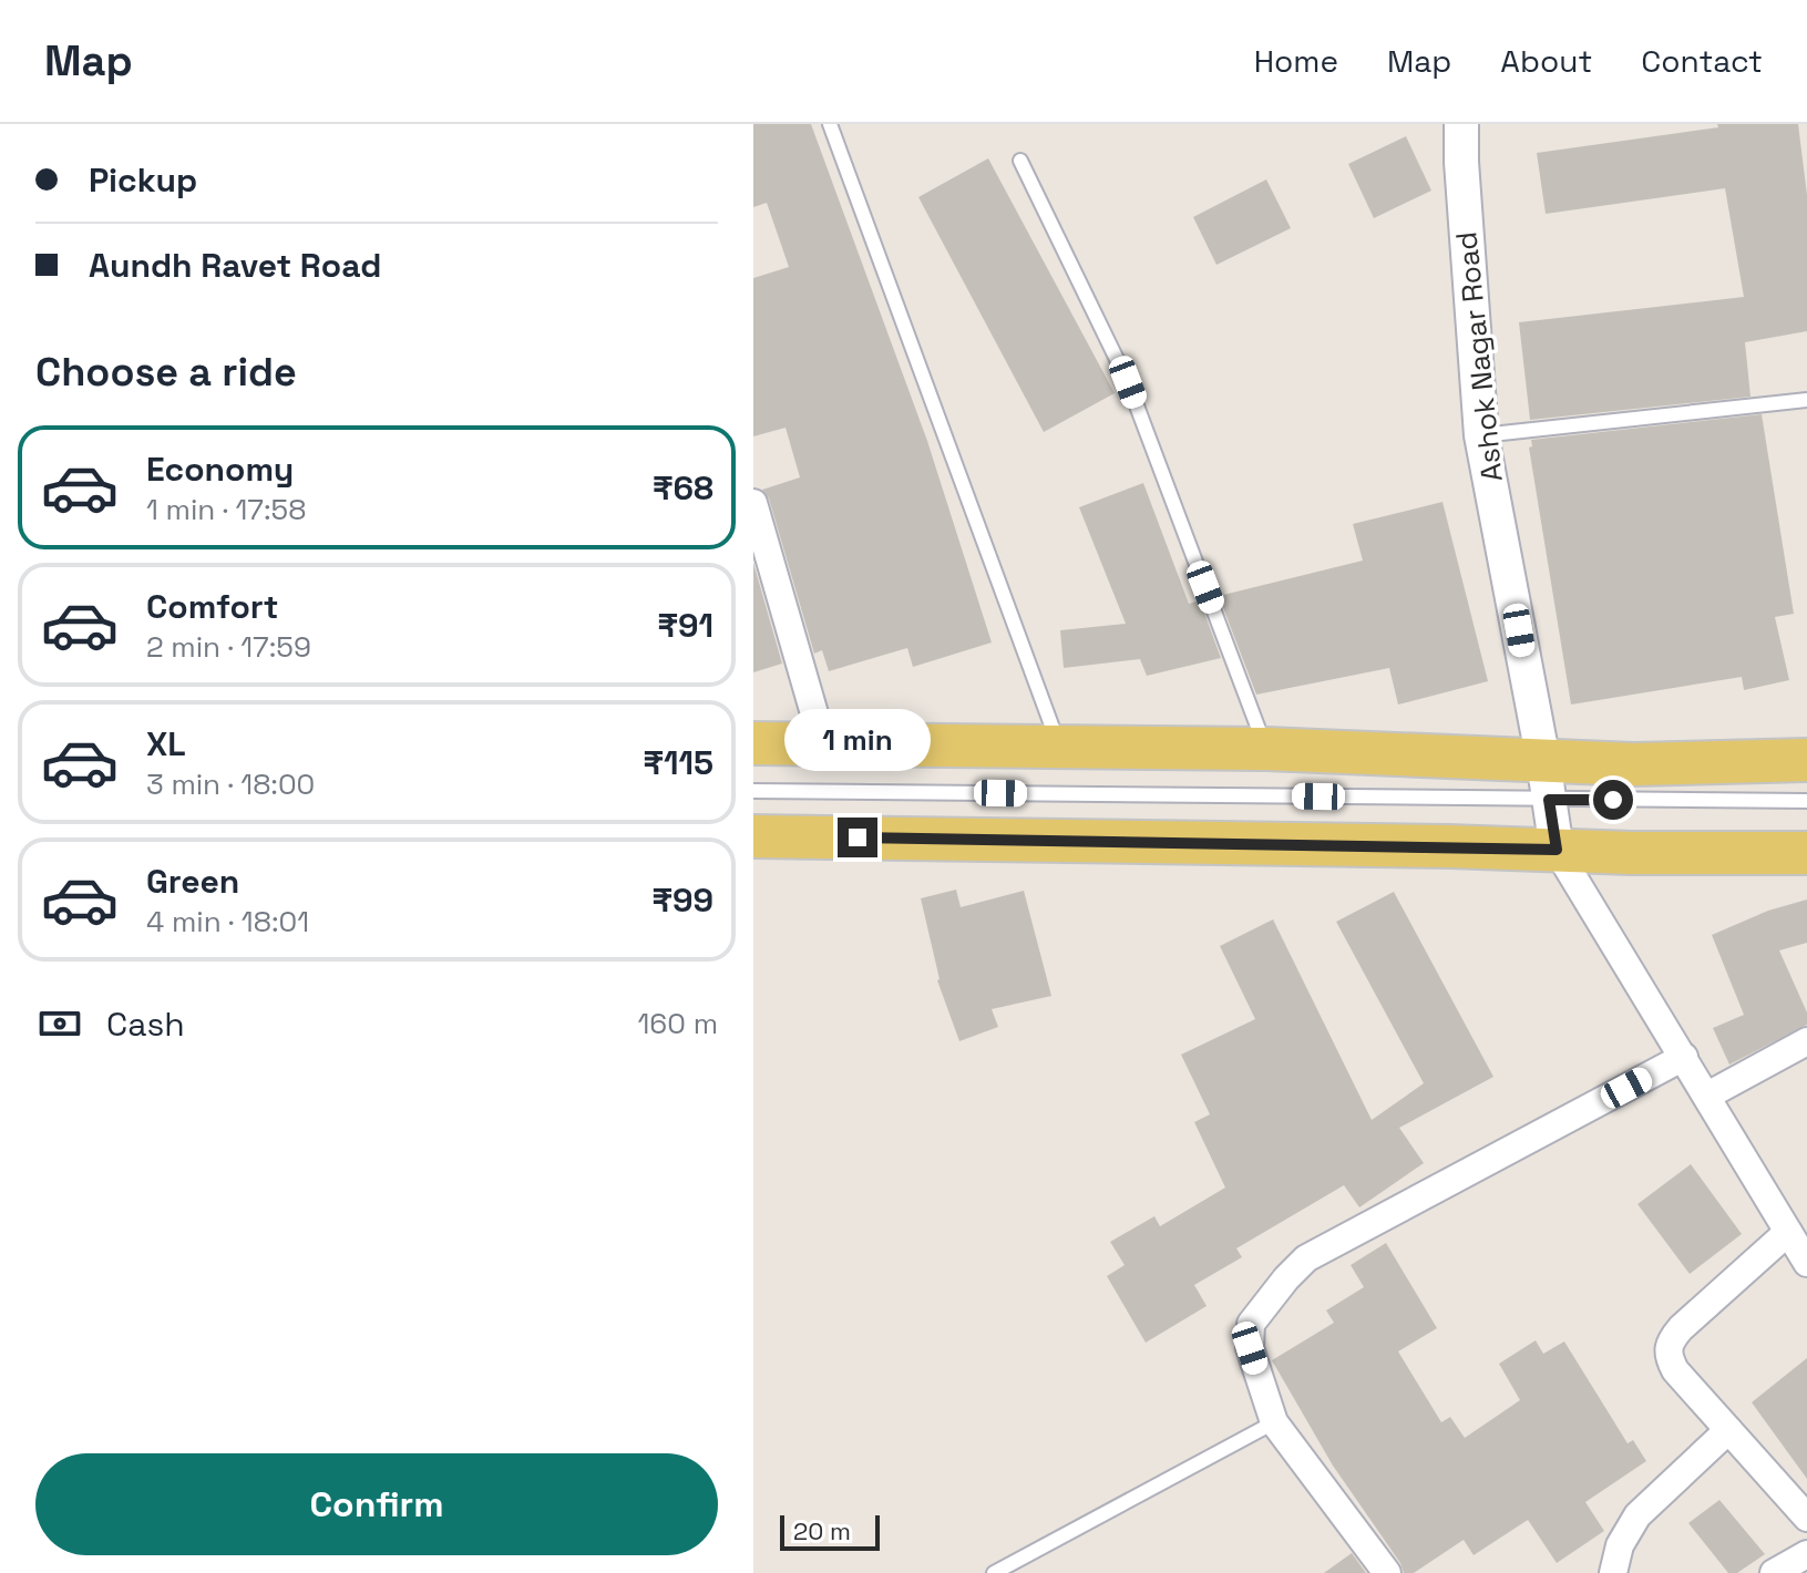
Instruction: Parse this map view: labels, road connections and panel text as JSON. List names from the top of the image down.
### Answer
{
  "streets": {
    "street": ["Ashok Nagar Road"]
  },
  "scale_bar": "20 m",
  "page": {
    "header": "Map",
    "nav": [
      "Home",
      "Map",
      "About",
      "Contact"
    ],
    "banner": ["Pickup", "Aundh Ravet Road"],
    "heading": "Choose a ride",
    "list": [
      {
        "name": "Economy",
        "note": "1 min · 17:58",
        "value": "₹68"
      },
      {
        "name": "Comfort",
        "note": "2 min · 17:59",
        "value": "₹91"
      },
      {
        "name": "XL",
        "note": "3 min · 18:00",
        "value": "₹115"
      },
      {
        "name": "Green",
        "note": "4 min · 18:01",
        "value": "₹99"
      }
    ],
    "bubble": "1 min",
    "pay": ["Cash", "160 m"],
    "buttons": "Confirm",
    "scale": "20 m"
  }
}
